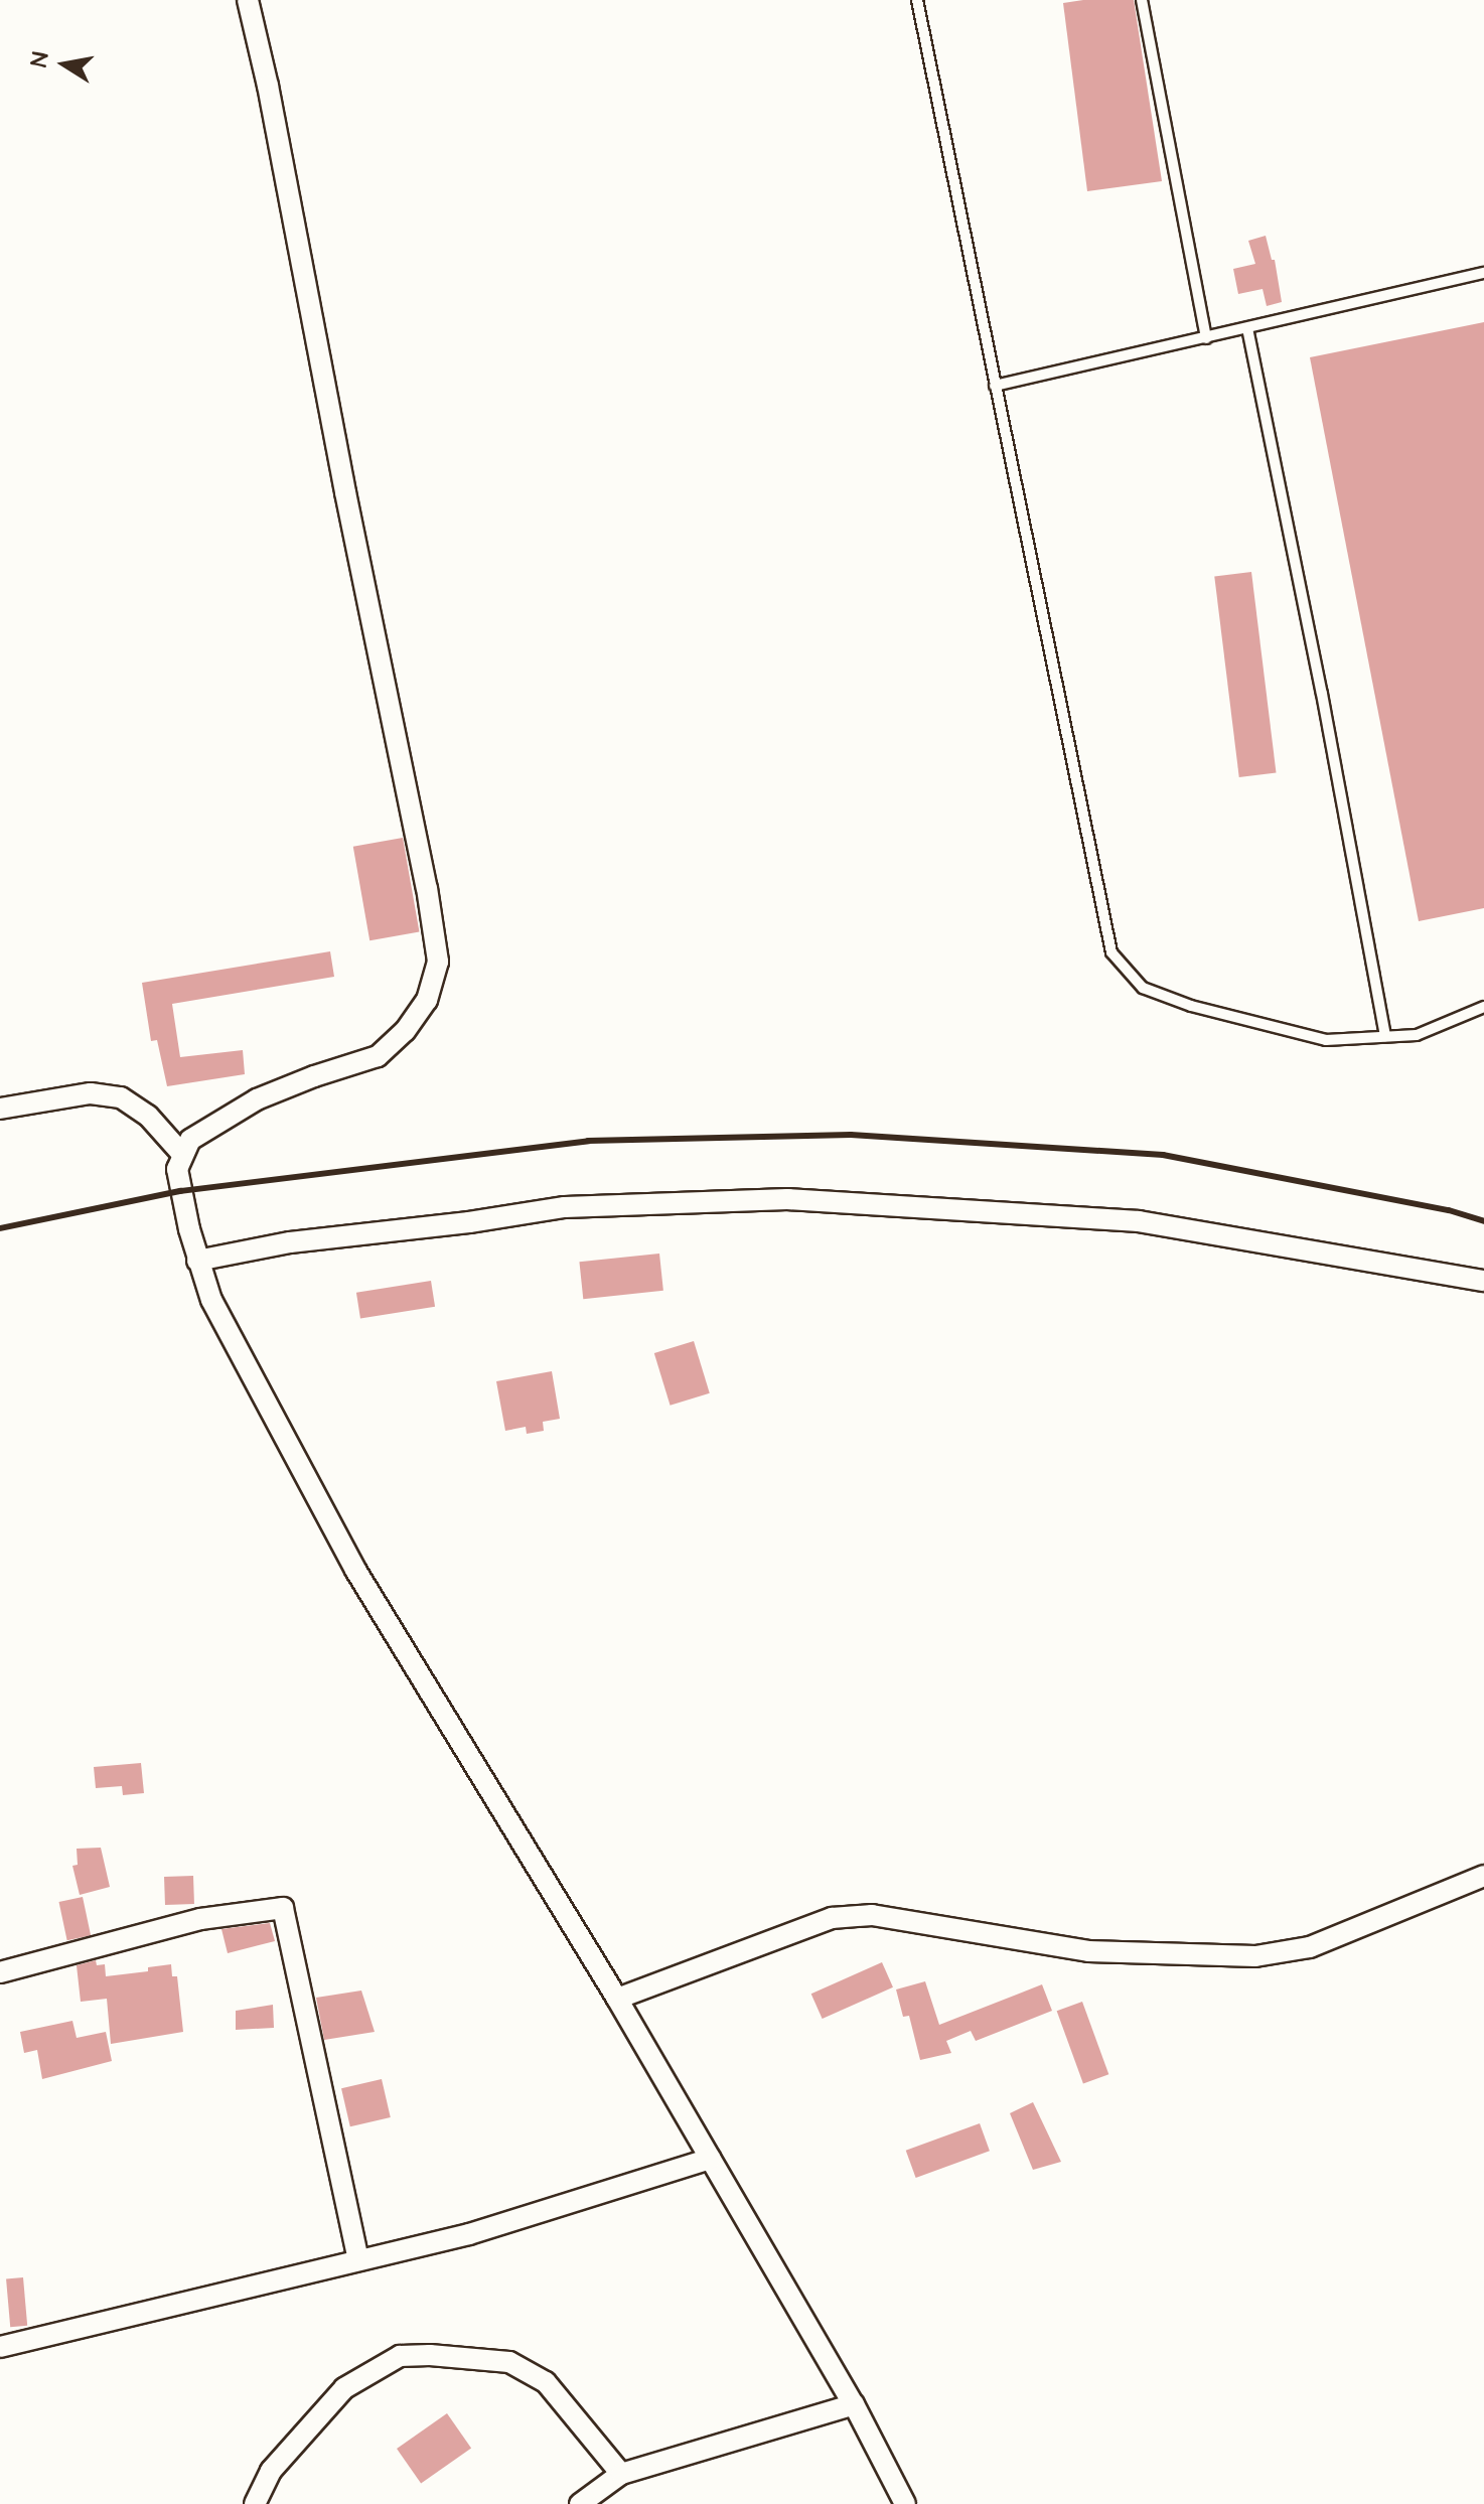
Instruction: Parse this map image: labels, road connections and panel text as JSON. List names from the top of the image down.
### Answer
{
  "north": "left"
}
